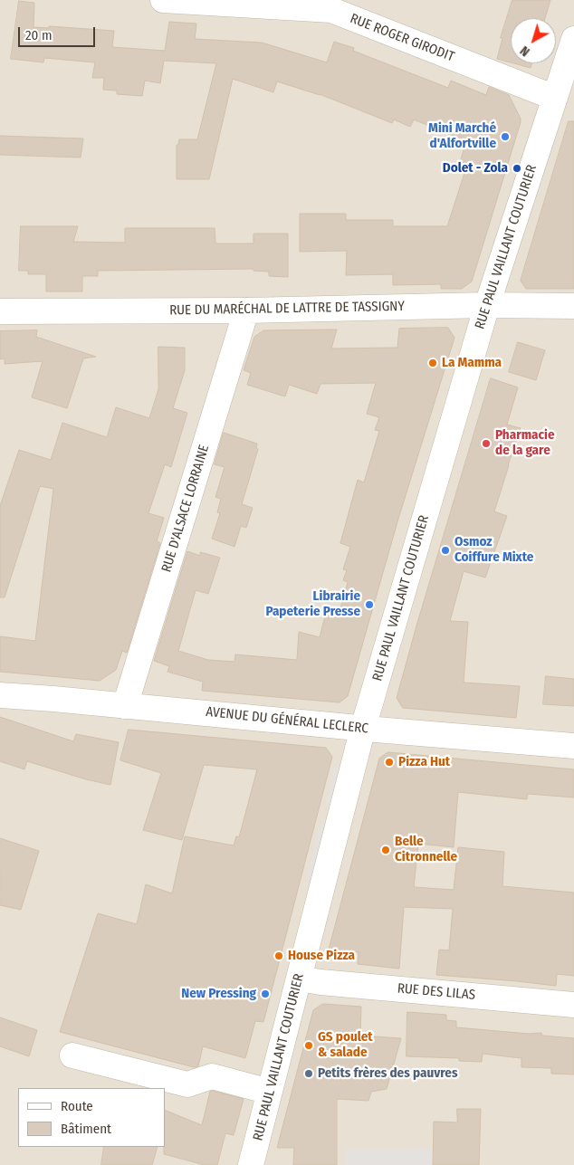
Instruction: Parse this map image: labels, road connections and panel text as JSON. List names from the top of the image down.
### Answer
{
  "streets": {
    "street": [
      "RUE ROGER GIRODIT",
      "RUE PAUL VAILLANT COUTURIER",
      "RUE DU MARÉCHAL DE LATTRE DE TASSIGNY",
      "RUE D'ALSACE LORRAINE",
      "AVENUE DU GÉNÉRAL LECLERC",
      "RUE DES LILAS"
    ]
  },
  "crossings": [
    ["RUE ROGER GIRODIT", "RUE PAUL VAILLANT COUTURIER"],
    ["RUE PAUL VAILLANT COUTURIER", "RUE DU MARÉCHAL DE LATTRE DE TASSIGNY"],
    ["RUE PAUL VAILLANT COUTURIER", "AVENUE DU GÉNÉRAL LECLERC"],
    ["RUE PAUL VAILLANT COUTURIER", "RUE DES LILAS"],
    ["RUE DU MARÉCHAL DE LATTRE DE TASSIGNY", "RUE D'ALSACE LORRAINE"],
    ["RUE D'ALSACE LORRAINE", "AVENUE DU GÉNÉRAL LECLERC"]
  ],
  "places": [
    "Mini Marché d'Alfortville",
    "Dolet - Zola",
    "La Mamma",
    "Pharmacie de la gare",
    "Osmoz Coiffure Mixte",
    "Librairie Papeterie Presse",
    "Pizza Hut",
    "Belle Citronnelle",
    "House Pizza",
    "New Pressing",
    "GS poulet & salade",
    "Petits frères des pauvres"
  ],
  "legend": ["Route", "Bâtiment"],
  "scale_bar": "20 m",
  "north": "bottom left"
}
